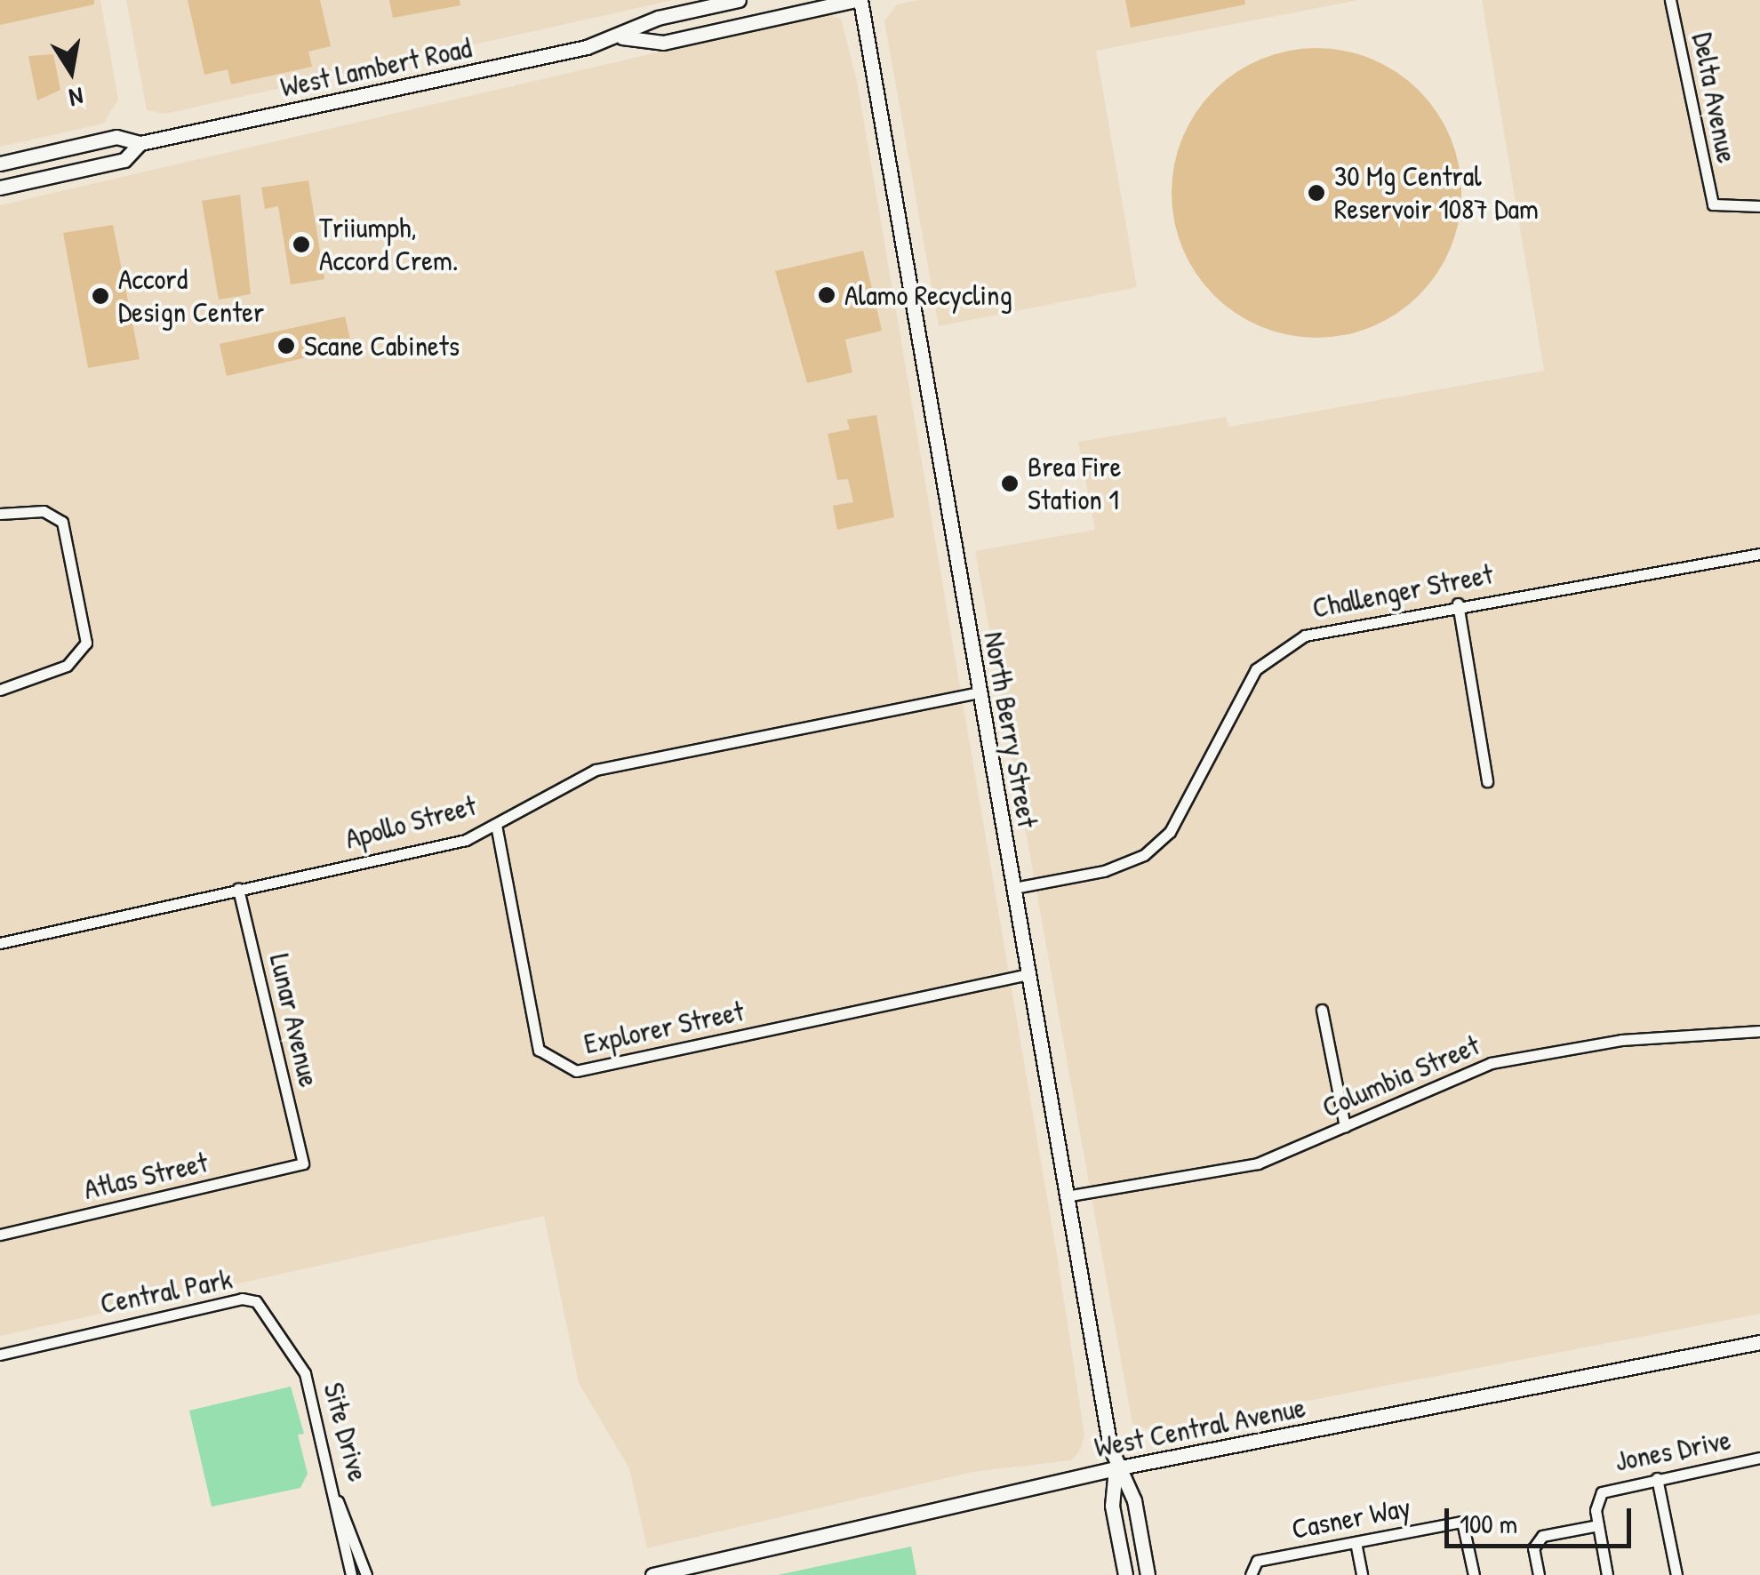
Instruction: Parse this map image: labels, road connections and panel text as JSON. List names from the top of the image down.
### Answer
{
  "streets": {
    "main road": ["West Lambert Road", "North Berry Street", "West Central Avenue"],
    "street": [
      "Delta Avenue",
      "Challenger Street",
      "Apollo Street",
      "Lunar Avenue",
      "Explorer Street",
      "Columbia Street",
      "Atlas Street",
      "Central Park",
      "Site Drive",
      "Jones Drive",
      "Casner Way"
    ]
  },
  "crossings": [
    ["West Lambert Road", "North Berry Street"],
    ["Challenger Street", "North Berry Street"],
    ["North Berry Street", "Apollo Street"],
    ["North Berry Street", "Explorer Street"],
    ["North Berry Street", "Columbia Street"],
    ["North Berry Street", "West Central Avenue"],
    ["Apollo Street", "Lunar Avenue"],
    ["Apollo Street", "Explorer Street"],
    ["Lunar Avenue", "Atlas Street"],
    ["Central Park", "Site Drive"]
  ],
  "places": [
    "30 Mg Central Reservoir 1087 Dam",
    "Triiumph, Accord Crem.",
    "Alamo Recycling",
    "Accord Design Center",
    "Scane Cabinets",
    "Brea Fire Station 1"
  ],
  "scale_bar": "100 m",
  "north": "bottom"
}
